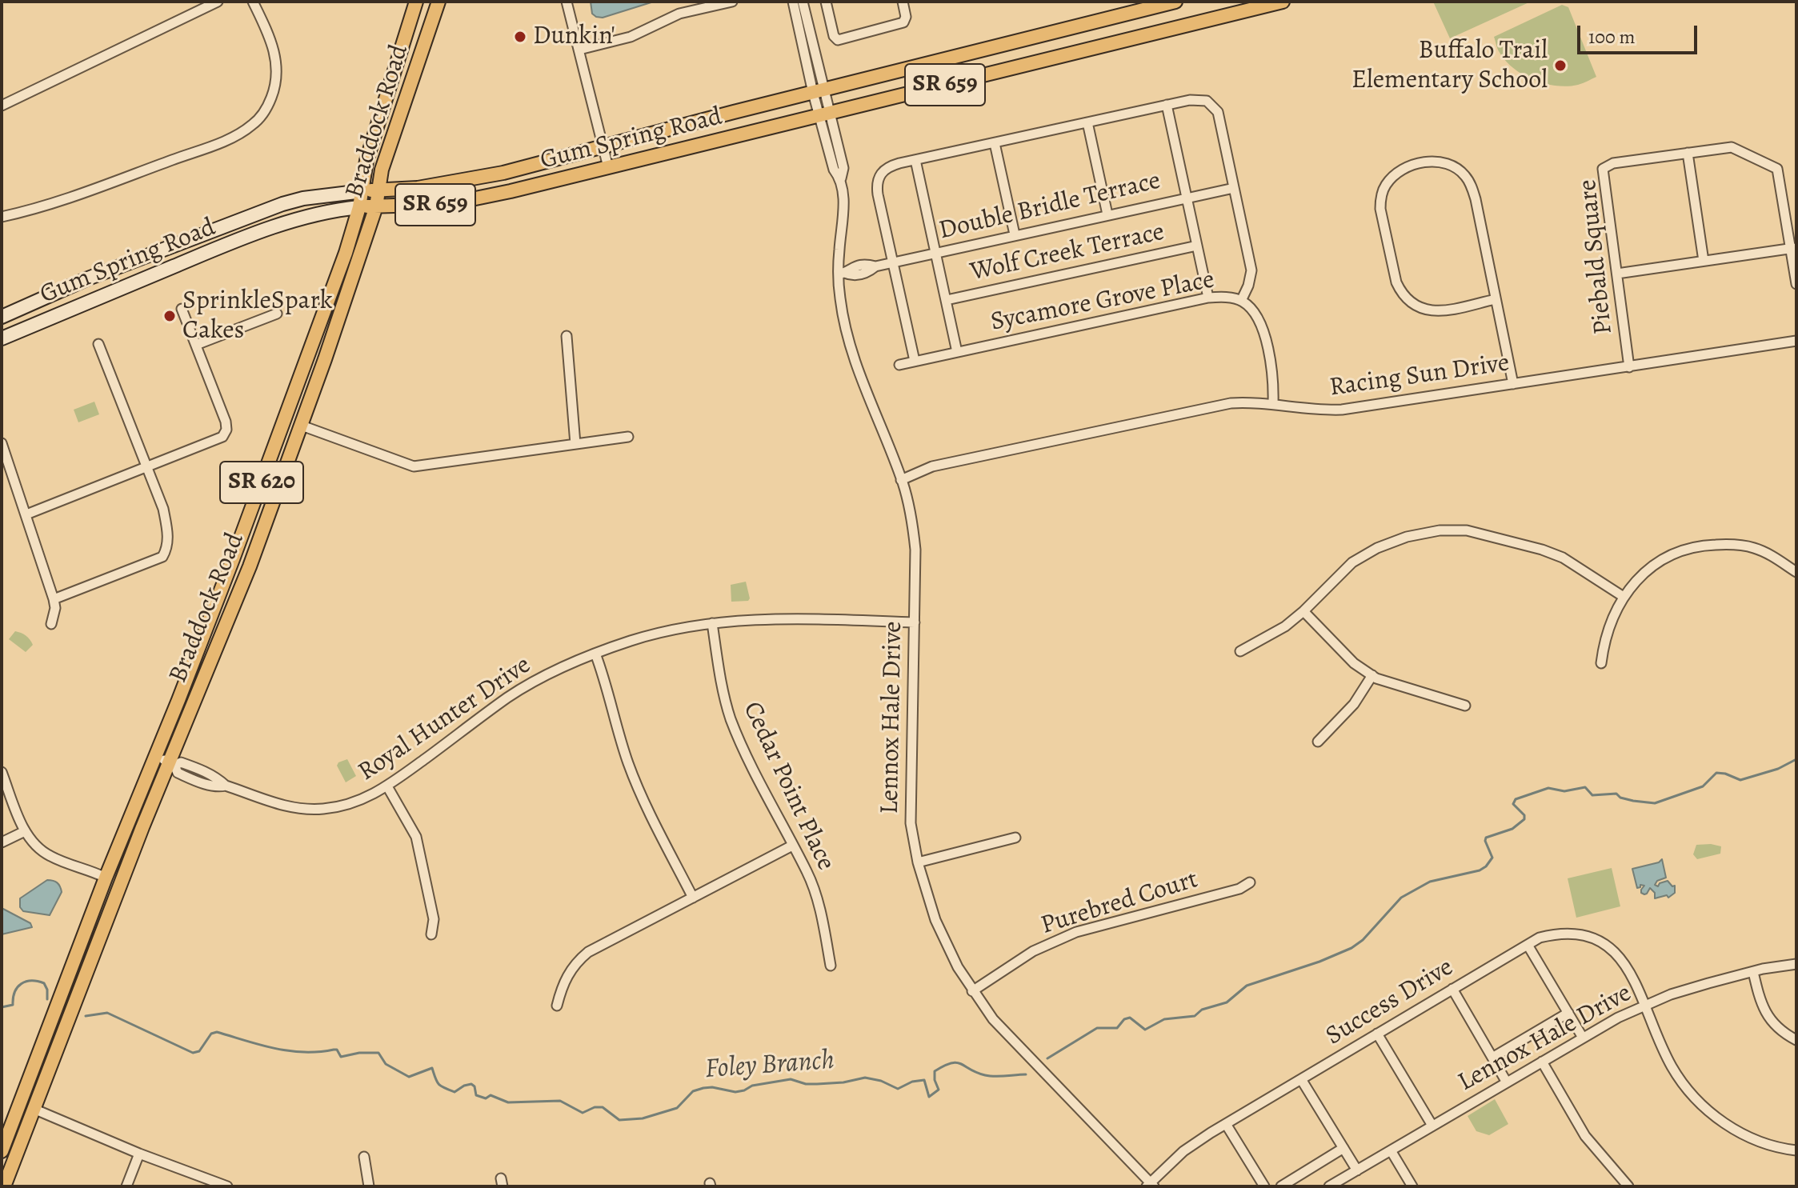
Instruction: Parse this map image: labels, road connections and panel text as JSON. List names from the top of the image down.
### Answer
{
  "streets": {
    "main road": [
      "SR 659",
      "Braddock Road",
      "Gum Spring Road",
      "SR 620"
    ],
    "street": [
      "Double Bridle Terrace",
      "Wolf Creek Terrace",
      "Piebald Square",
      "Sycamore Grove Place",
      "Racing Sun Drive",
      "Lennox Hale Drive",
      "Royal Hunter Drive",
      "Cedar Point Place",
      "Purebred Court",
      "Success Drive"
    ]
  },
  "crossings": [
    ["Braddock Road", "Gum Spring Road"],
    ["Braddock Road", "Royal Hunter Drive"],
    ["Gum Spring Road", "Lennox Hale Drive"],
    ["Double Bridle Terrace", "Lennox Hale Drive"],
    ["Piebald Square", "Racing Sun Drive"],
    ["Sycamore Grove Place", "Racing Sun Drive"],
    ["Racing Sun Drive", "Lennox Hale Drive"],
    ["Lennox Hale Drive", "Royal Hunter Drive"],
    ["Lennox Hale Drive", "Purebred Court"],
    ["Lennox Hale Drive", "Success Drive"],
    ["Royal Hunter Drive", "Cedar Point Place"]
  ],
  "water": ["Foley Branch"],
  "places": ["Dunkin'", "Buffalo Trail Elementary School", "SprinkleSpark Cakes"],
  "scale_bar": "100 m"
}
